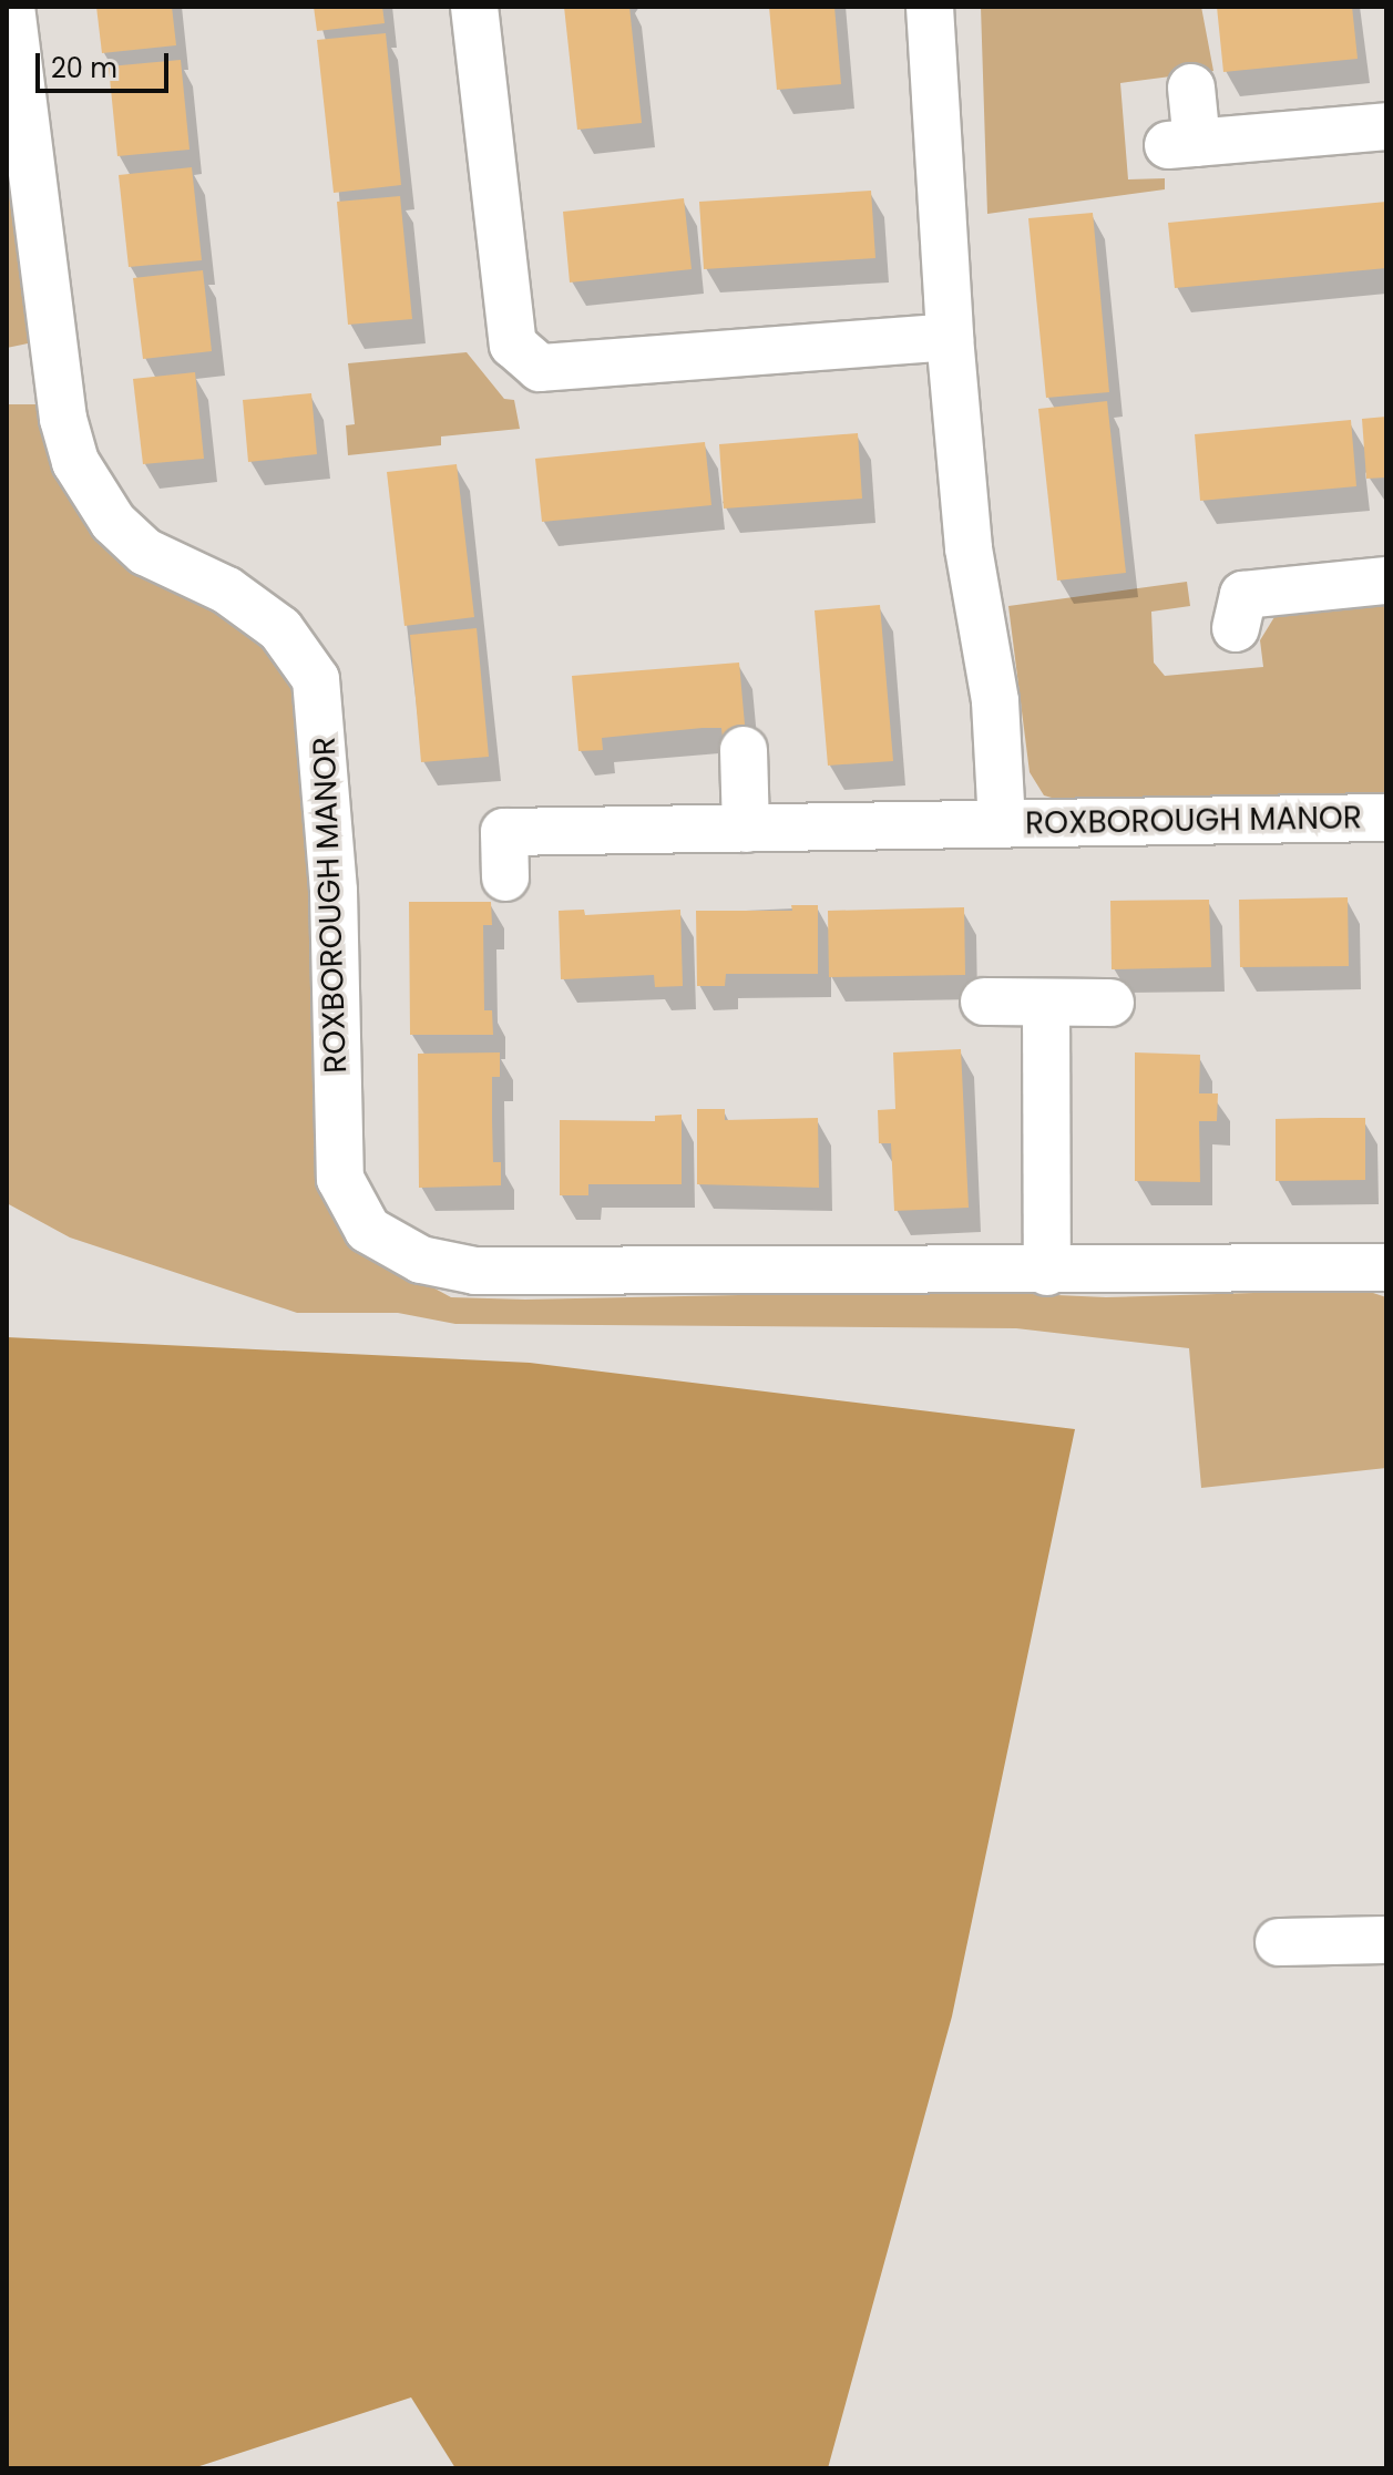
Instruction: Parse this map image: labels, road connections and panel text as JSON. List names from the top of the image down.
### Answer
{
  "streets": {
    "street": ["ROXBOROUGH MANOR"]
  },
  "scale_bar": "20 m"
}
